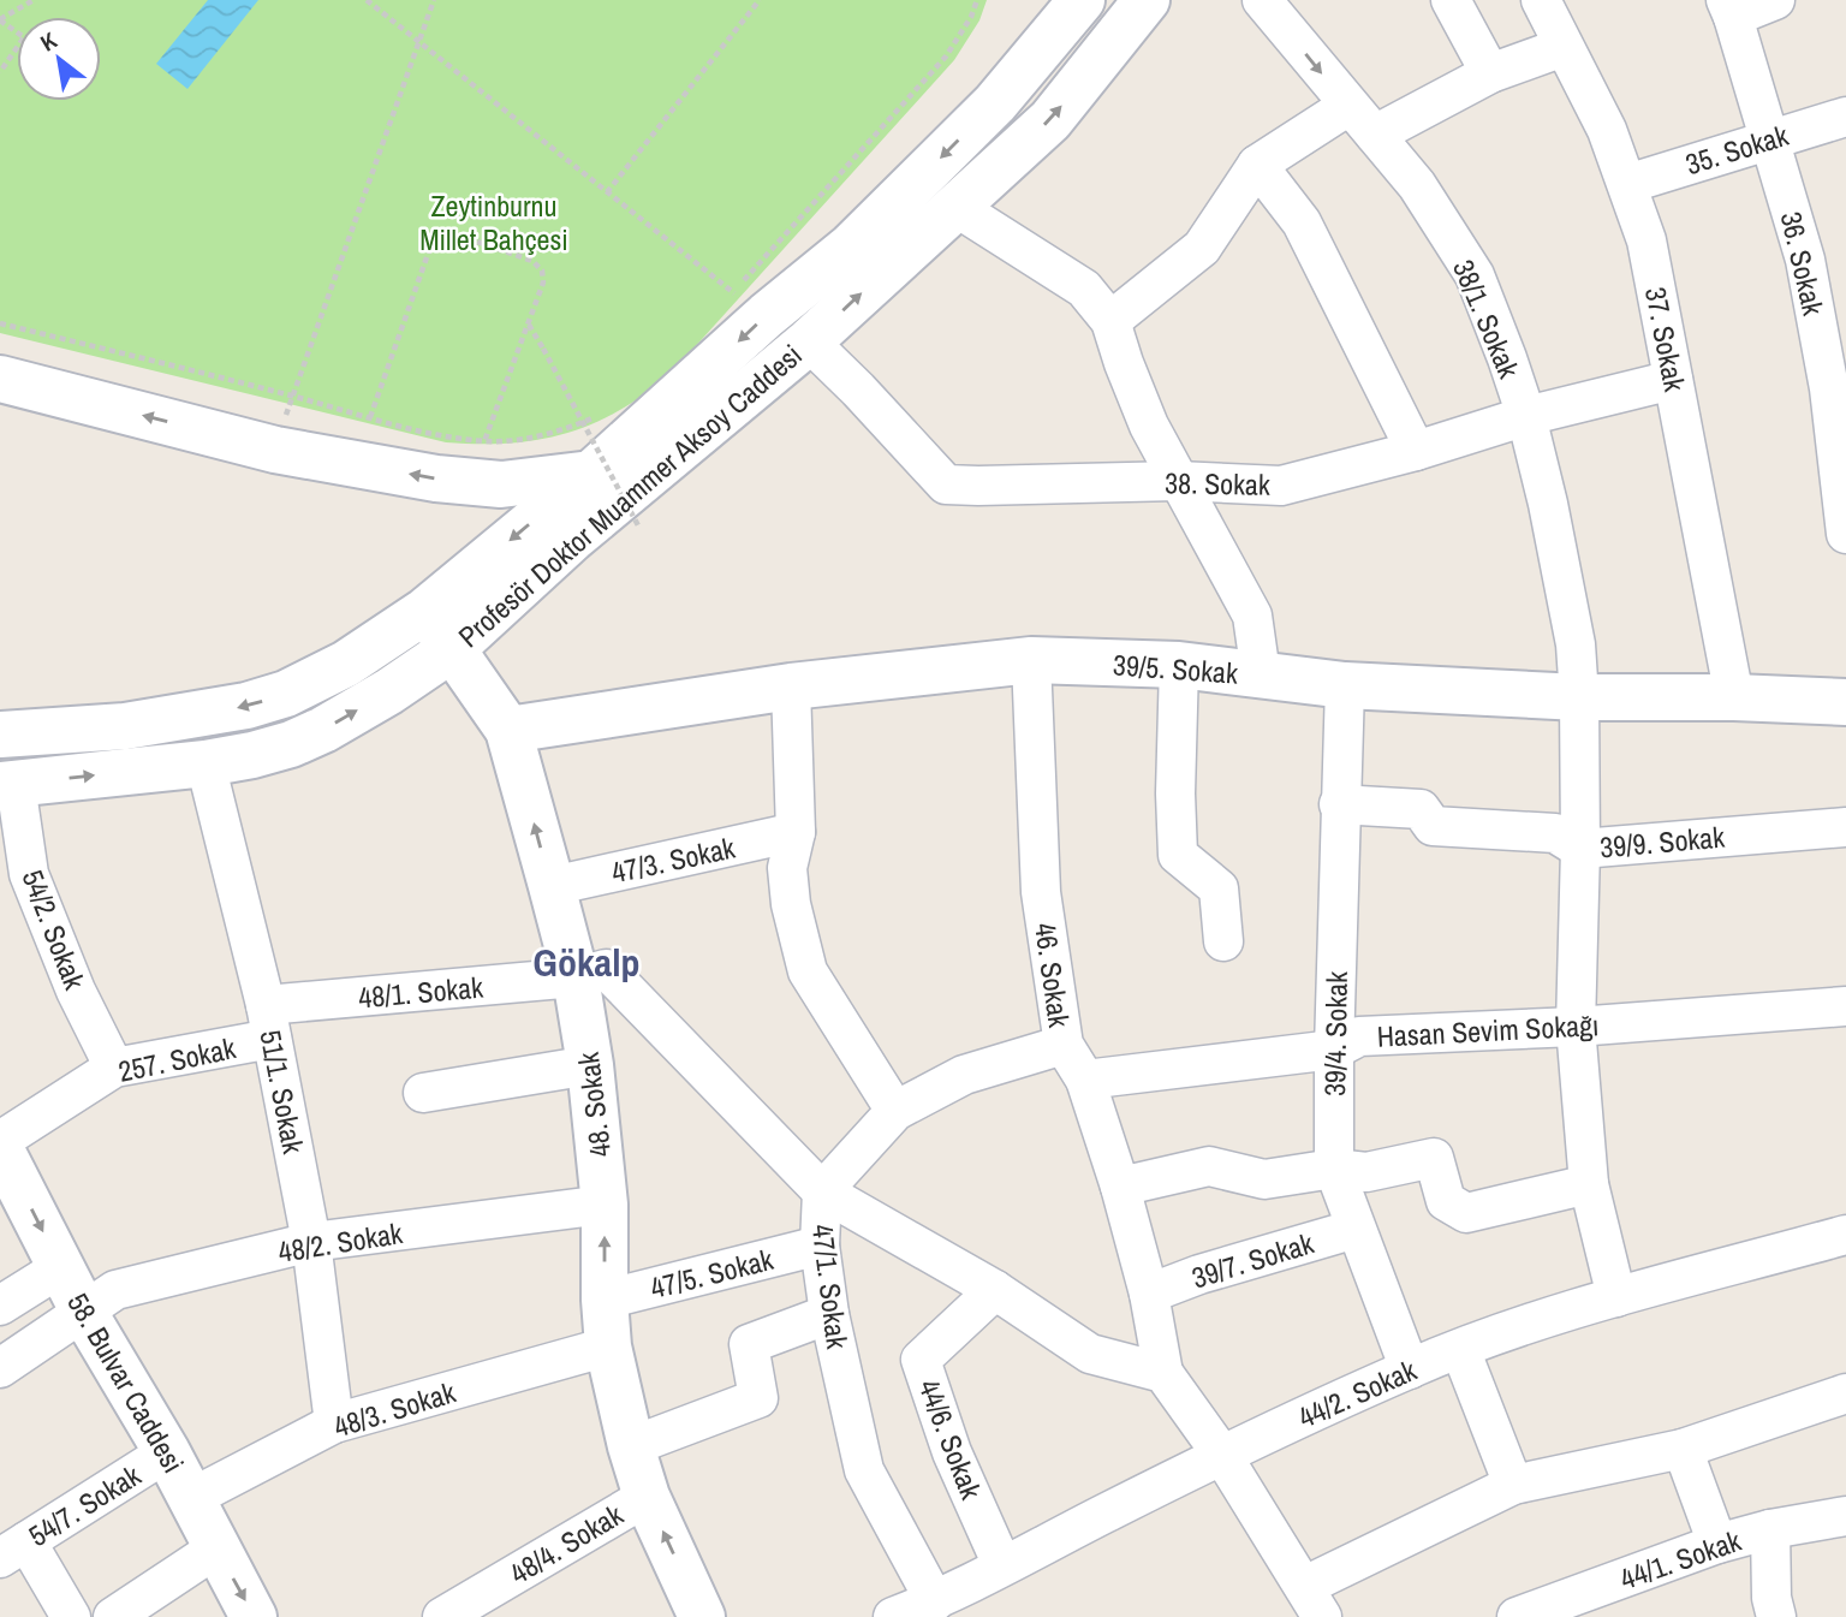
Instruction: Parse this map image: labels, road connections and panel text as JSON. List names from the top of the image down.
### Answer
{
  "streets": {
    "main road": [
      "Profesör Doktor Muammer Aksoy Caddesi",
      "39/5. Sokak",
      "48. Sokak",
      "58. Bulvar Caddesi"
    ],
    "street": [
      "35. Sokak",
      "36. Sokak",
      "38/1. Sokak",
      "37. Sokak",
      "38. Sokak",
      "39/9. Sokak",
      "47/3. Sokak",
      "54/2. Sokak",
      "46. Sokak",
      "48/1. Sokak",
      "Hasan Sevim Sokağı",
      "39/4. Sokak",
      "257. Sokak",
      "51/1. Sokak",
      "48/2. Sokak",
      "39/7. Sokak",
      "47/5. Sokak",
      "47/1. Sokak",
      "44/2. Sokak",
      "48/3. Sokak",
      "44/6. Sokak",
      "54/7. Sokak",
      "48/4. Sokak",
      "44/1. Sokak"
    ]
  },
  "crossings": [
    ["35. Sokak", "36. Sokak"],
    ["35. Sokak", "37. Sokak"],
    ["38/1. Sokak", "38. Sokak"],
    ["38/1. Sokak", "39/5. Sokak"],
    ["38/1. Sokak", "39/9. Sokak"],
    ["38/1. Sokak", "Hasan Sevim Sokağı"],
    ["38/1. Sokak", "44/2. Sokak"],
    ["37. Sokak", "38. Sokak"],
    ["37. Sokak", "39/5. Sokak"],
    ["38. Sokak", "Profesör Doktor Muammer Aksoy Caddesi"],
    ["Profesör Doktor Muammer Aksoy Caddesi", "54/2. Sokak"],
    ["Profesör Doktor Muammer Aksoy Caddesi", "51/1. Sokak"],
    ["Profesör Doktor Muammer Aksoy Caddesi", "48. Sokak"],
    ["39/5. Sokak", "46. Sokak"],
    ["39/5. Sokak", "39/4. Sokak"],
    ["39/5. Sokak", "48. Sokak"],
    ["39/9. Sokak", "39/4. Sokak"],
    ["47/3. Sokak", "48. Sokak"],
    ["54/2. Sokak", "257. Sokak"],
    ["46. Sokak", "Hasan Sevim Sokağı"],
    ["46. Sokak", "39/7. Sokak"],
    ["46. Sokak", "47/1. Sokak"],
    ["48/1. Sokak", "257. Sokak"],
    ["48/1. Sokak", "51/1. Sokak"],
    ["48/1. Sokak", "48. Sokak"],
    ["48/1. Sokak", "47/1. Sokak"],
    ["Hasan Sevim Sokağı", "39/4. Sokak"],
    ["39/4. Sokak", "39/7. Sokak"],
    ["39/4. Sokak", "44/2. Sokak"],
    ["257. Sokak", "51/1. Sokak"],
    ["51/1. Sokak", "48/2. Sokak"],
    ["51/1. Sokak", "48/3. Sokak"],
    ["48. Sokak", "48/2. Sokak"],
    ["48. Sokak", "47/5. Sokak"],
    ["48. Sokak", "48/3. Sokak"],
    ["48. Sokak", "48/4. Sokak"],
    ["48/2. Sokak", "58. Bulvar Caddesi"],
    ["47/5. Sokak", "47/1. Sokak"],
    ["47/1. Sokak", "44/2. Sokak"],
    ["58. Bulvar Caddesi", "48/3. Sokak"],
    ["58. Bulvar Caddesi", "54/7. Sokak"],
    ["44/2. Sokak", "44/6. Sokak"]
  ],
  "one_way": ["48. Sokak", "58. Bulvar Caddesi"],
  "districts": ["Gökalp"],
  "parks": ["Zeytinburnu Millet Bahçesi"],
  "north": "top left"
}
